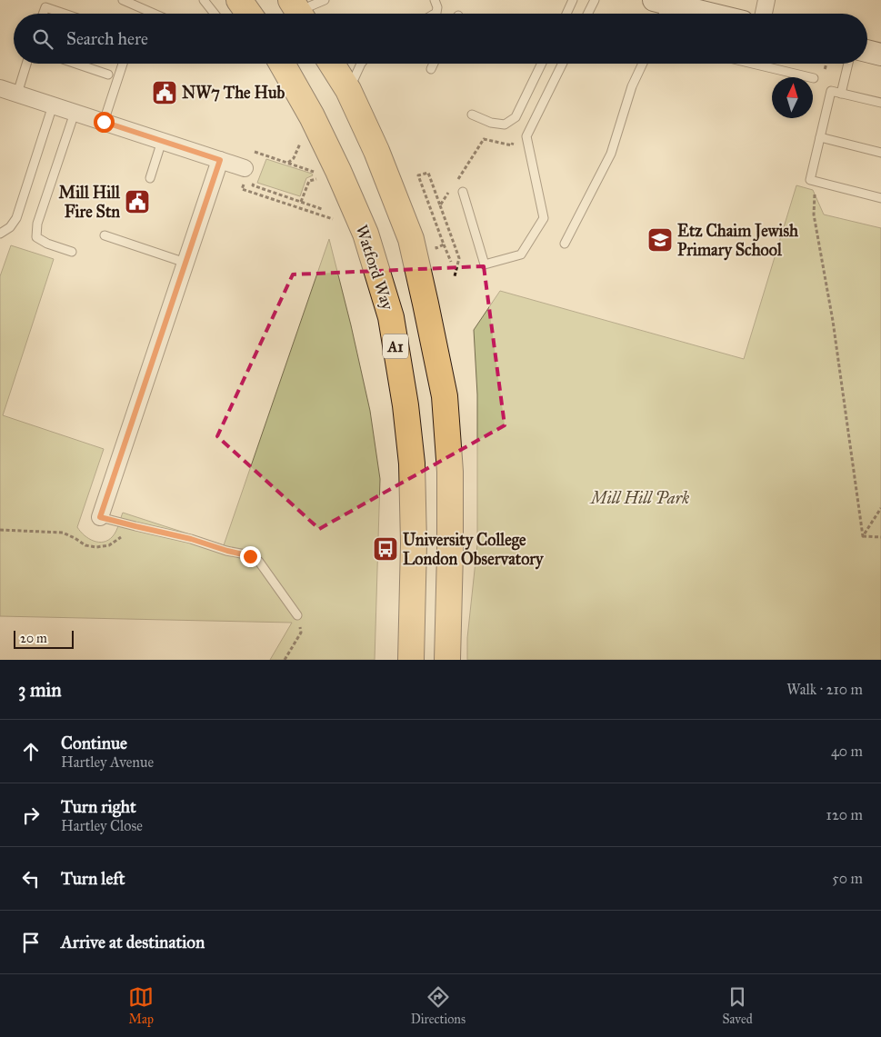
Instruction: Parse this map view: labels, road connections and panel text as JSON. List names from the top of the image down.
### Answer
{
  "streets": {
    "highway": ["Watford Way", "A1"]
  },
  "parks": ["Mill Hill Park"],
  "places": {
    "public building": ["NW7 The Hub", "Mill Hill Fire Stn"],
    "school or university": ["Etz Chaim Jewish Primary School"],
    "bus stop": ["University College London Observatory"]
  },
  "scale_bar": "20 m",
  "north": "top",
  "page": {
    "search": "Search here",
    "scale": "20 m",
    "heading": ["3 min", "Walk · 210 m"],
    "list": [
      ["Continue", "Hartley Avenue", "40 m"],
      ["Turn right", "Hartley Close", "120 m"],
      ["Turn left", "50 m"],
      "Arrive at destination"
    ],
    "nav": ["Map", "Directions", "Saved"]
  }
}
